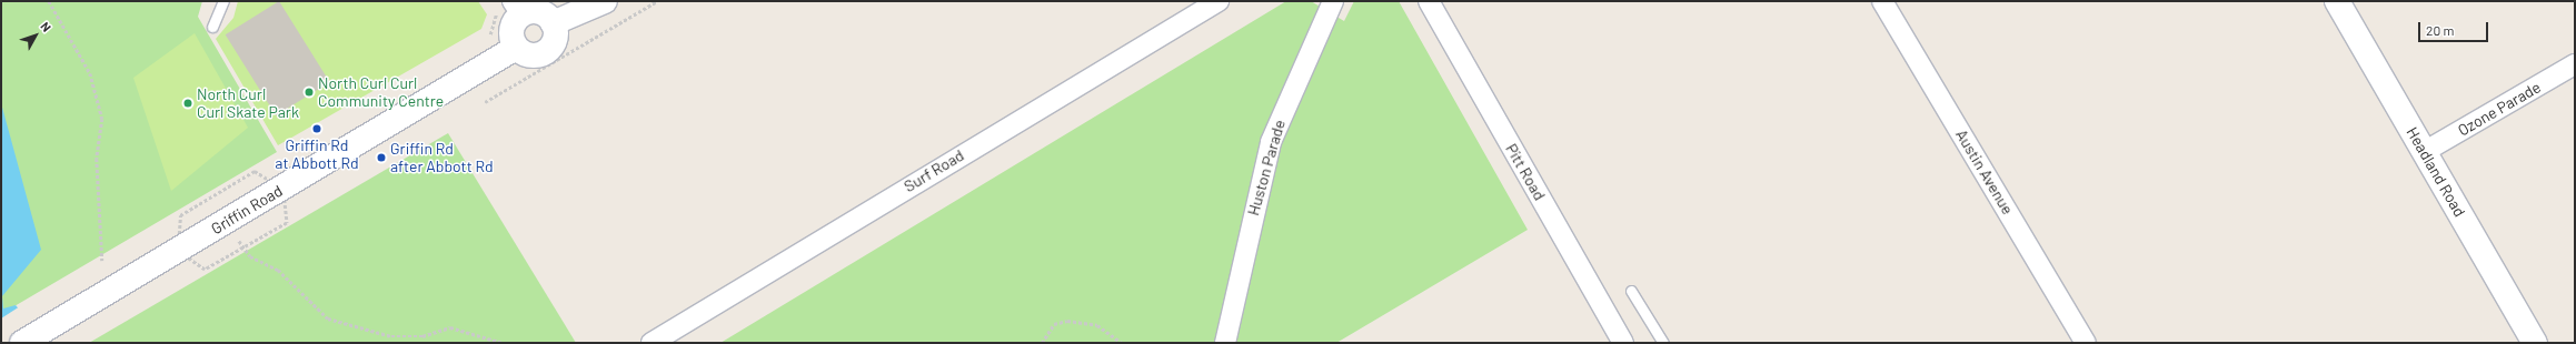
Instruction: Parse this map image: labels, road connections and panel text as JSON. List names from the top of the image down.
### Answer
{
  "streets": {
    "main road": ["Headland Road", "Griffin Road"],
    "street": [
      "Ozone Parade",
      "Huston Parade",
      "Surf Road",
      "Pitt Road",
      "Austin Avenue"
    ]
  },
  "crossings": [
    ["Ozone Parade", "Headland Road"]
  ],
  "places": [
    "North Curl Curl Community Centre",
    "North Curl Curl Skate Park",
    "Griffin Rd at Abbott Rd",
    "Griffin Rd after Abbott Rd"
  ],
  "scale_bar": "20 m",
  "north": "top right"
}
